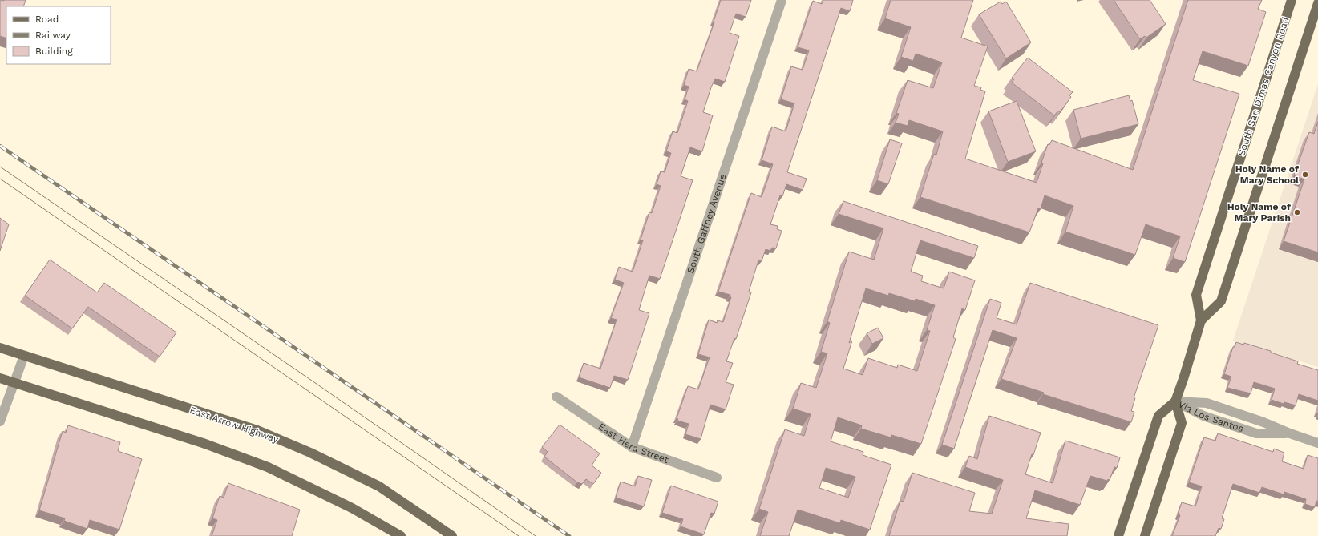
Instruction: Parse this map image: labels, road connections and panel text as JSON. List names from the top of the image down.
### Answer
{
  "streets": {
    "main road": ["South San Dimas Canyon Road", "East Arrow Highway"],
    "street": ["South Gaffney Avenue", "Via Los Santos", "East Hera Street"]
  },
  "crossings": [
    ["South San Dimas Canyon Road", "Via Los Santos"],
    ["South Gaffney Avenue", "East Hera Street"]
  ],
  "places": ["Holy Name of Mary School", "Holy Name of Mary Parish"],
  "legend": ["Road", "Railway", "Building"]
}
